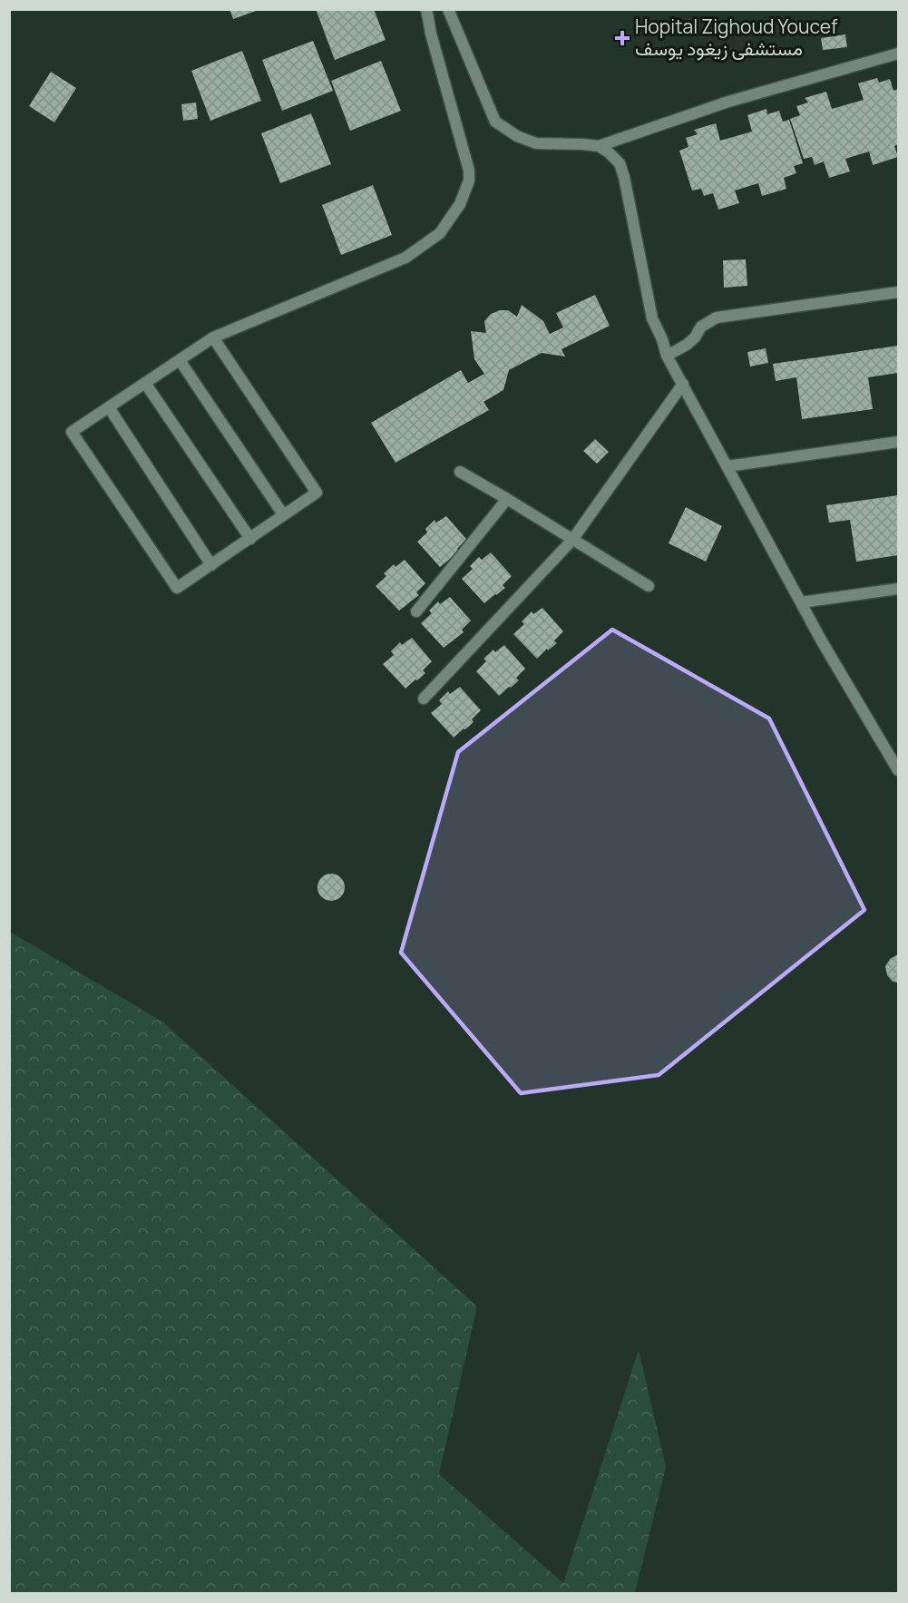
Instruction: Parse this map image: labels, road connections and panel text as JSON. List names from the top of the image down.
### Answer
{
  "places": {
    "health": ["Hopital Zighoud Youcef مستشفى زيغود يوسف"]
  }
}
